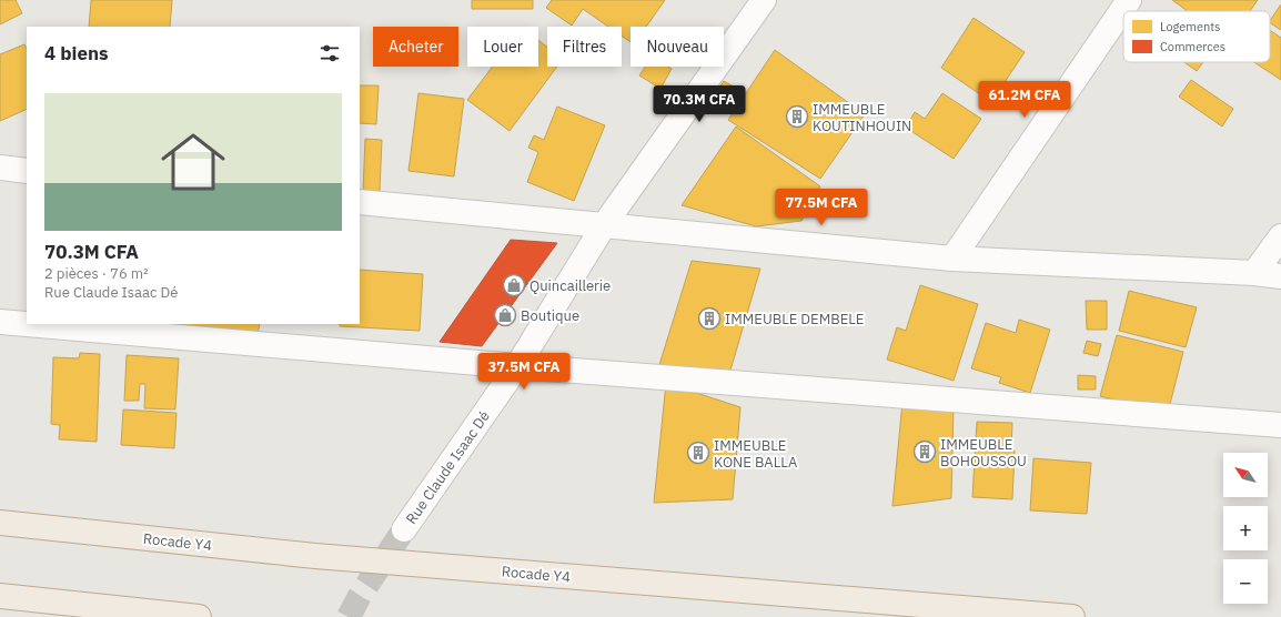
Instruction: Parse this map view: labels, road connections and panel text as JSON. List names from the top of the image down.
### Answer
{
  "streets": {
    "highway": ["Rocade Y4"],
    "street": ["Rue Claude Isaac Dé"]
  },
  "places": {
    "building": [
      "IMMEUBLE KOUTINHOUIN",
      "IMMEUBLE DEMBELE",
      "IMMEUBLE BOHOUSSOU",
      "IMMEUBLE KONE BALLA"
    ],
    "shop": ["Quincaillerie", "Boutique"]
  },
  "legend": ["Logements", "Commerces"],
  "north": "top left",
  "page": {
    "chip": [
      "Acheter",
      "Louer",
      "Filtres",
      "Nouveau"
    ],
    "heading": "4 biens",
    "list": [
      {
        "name": "70.3M CFA",
        "note": "2 pièces · 76 m² · Rue Claude Isaac Dé"
      }
    ],
    "price": [
      "61.2M CFA",
      "70.3M CFA",
      "77.5M CFA",
      "37.5M CFA"
    ],
    "map_buttons": ["+", "−"]
  }
}
